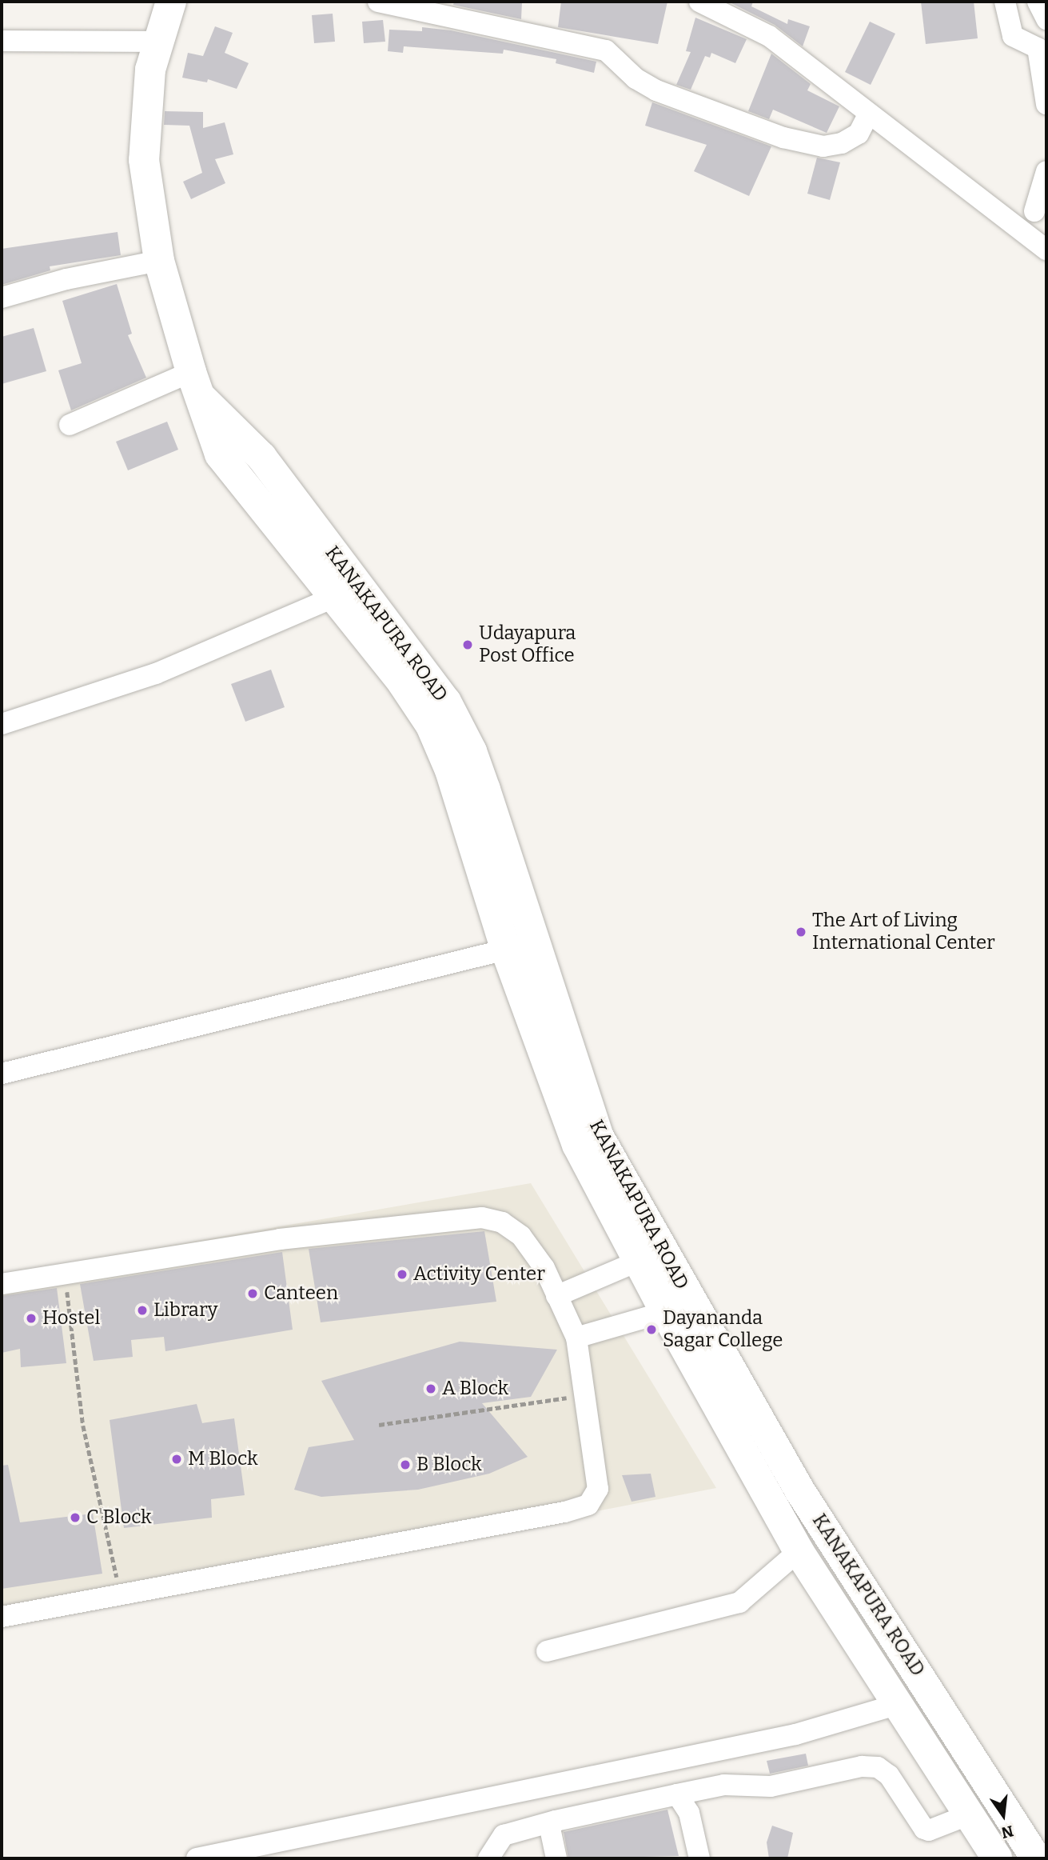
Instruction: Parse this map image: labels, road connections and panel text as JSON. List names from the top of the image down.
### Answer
{
  "streets": {
    "highway": ["KANAKAPURA ROAD"]
  },
  "places": [
    "Udayapura Post Office",
    "The Art of Living International Center",
    "Activity Center",
    "Canteen",
    "Library",
    "Hostel",
    "Dayananda Sagar College",
    "A Block",
    "M Block",
    "B Block",
    "C Block"
  ],
  "north": "bottom"
}
